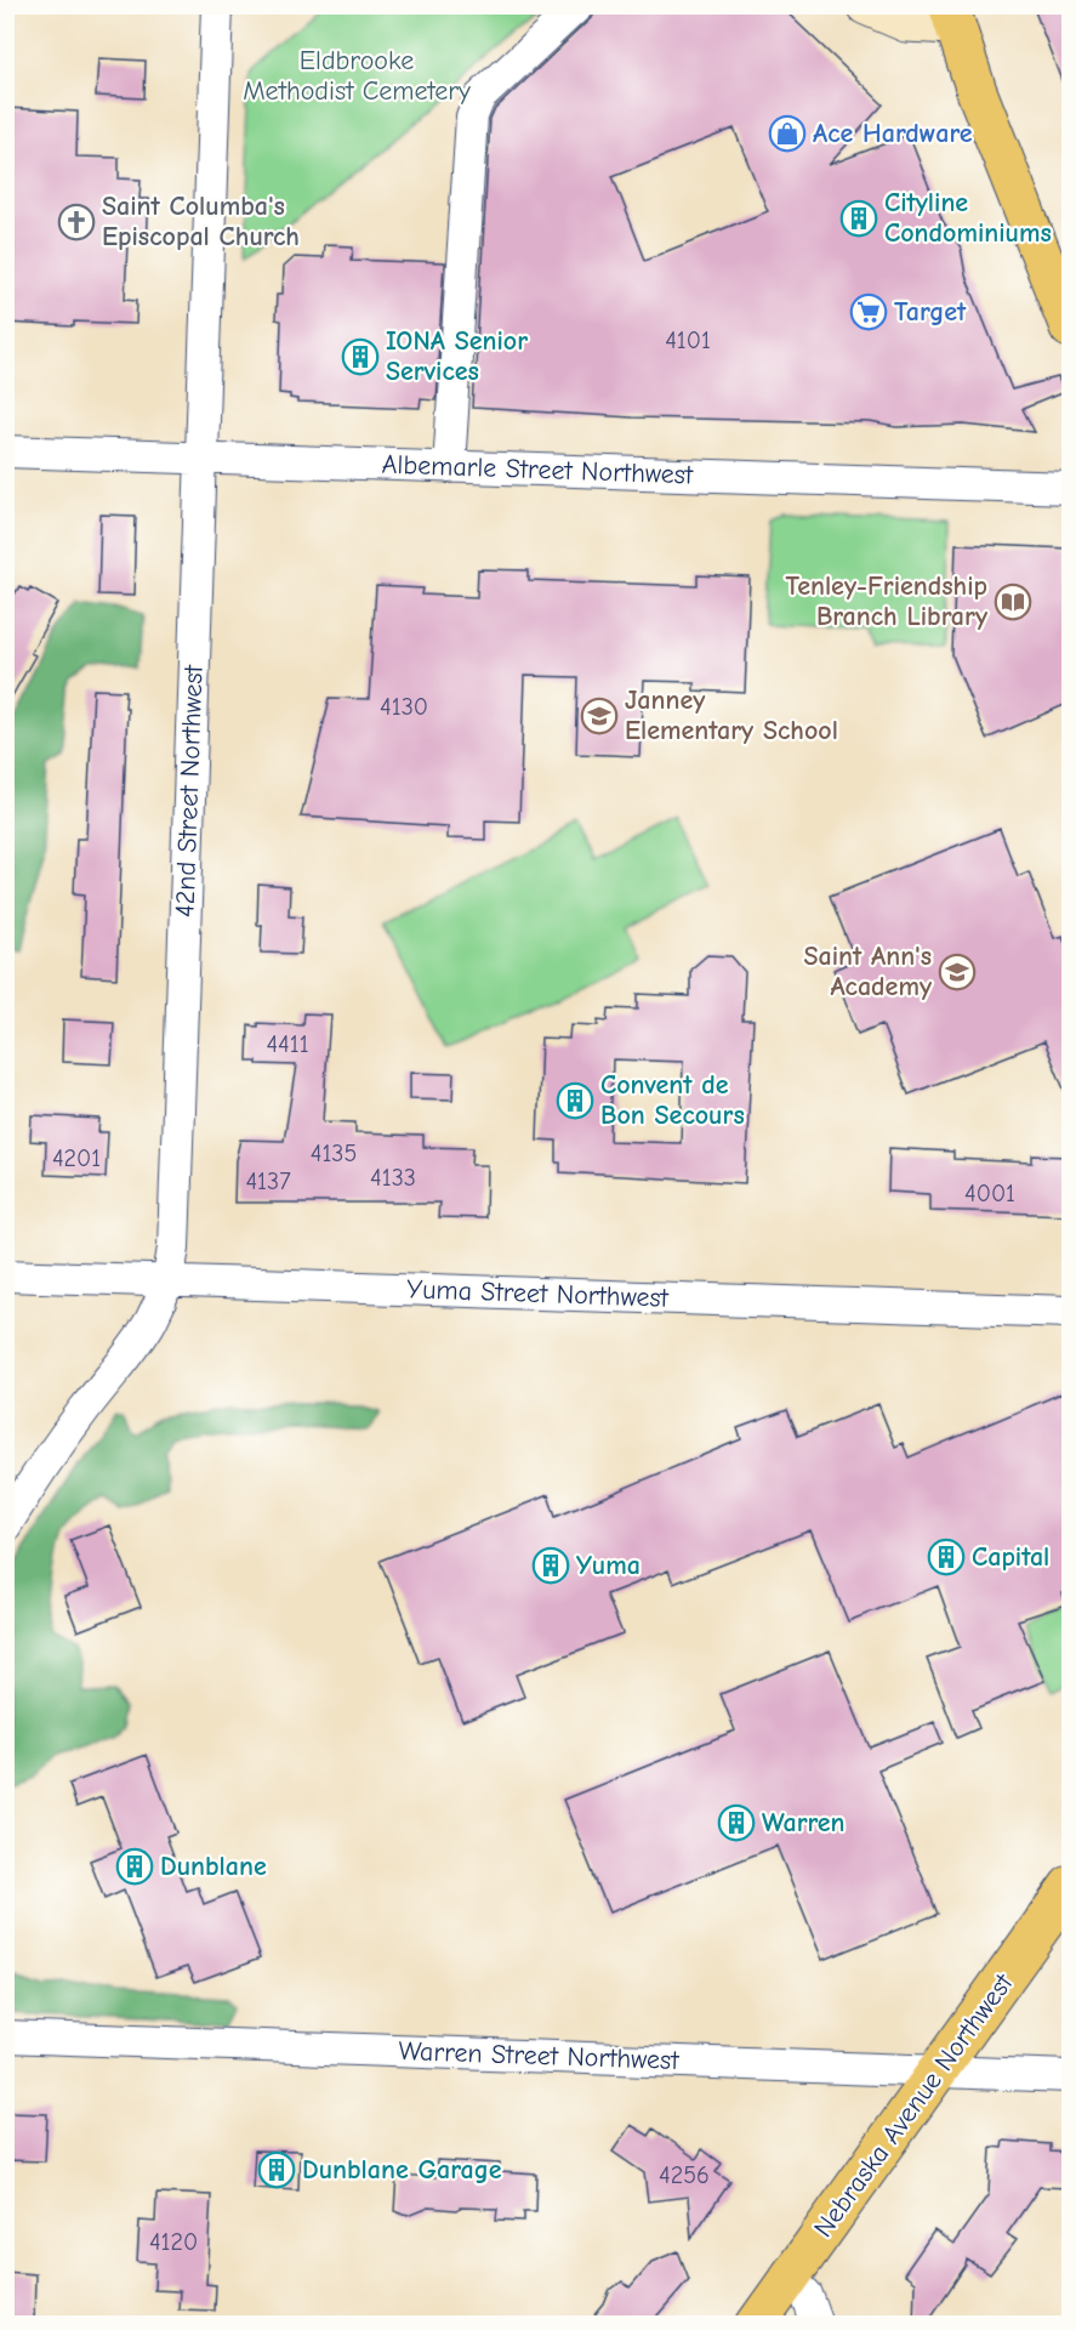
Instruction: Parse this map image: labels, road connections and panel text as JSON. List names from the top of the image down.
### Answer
{
  "streets": {
    "main road": ["Nebraska Avenue Northwest"],
    "street": [
      "Albemarle Street Northwest",
      "42nd Street Northwest",
      "Yuma Street Northwest",
      "Warren Street Northwest"
    ]
  },
  "crossings": [
    ["Albemarle Street Northwest", "42nd Street Northwest"],
    ["42nd Street Northwest", "Yuma Street Northwest"],
    ["Warren Street Northwest", "Nebraska Avenue Northwest"]
  ],
  "parks": ["Eldbrooke Methodist Cemetery"],
  "places": {
    "shop": ["Ace Hardware"],
    "building": [
      "Cityline Condominiums",
      "IONA Senior Services",
      "Convent de Bon Secours",
      "Capital",
      "Yuma",
      "Warren",
      "Dunblane",
      "Dunblane Garage"
    ],
    "church": ["Saint Columba's Episcopal Church"],
    "supermarket": ["Target"],
    "library": ["Tenley-Friendship Branch Library"],
    "school or university": ["Janney Elementary School", "Saint Ann's Academy"]
  },
  "house_numbers": [
    "4101",
    "4130",
    "4411",
    "4135",
    "4201",
    "4133",
    "4137",
    "4001",
    "4256",
    "4120"
  ]
}
